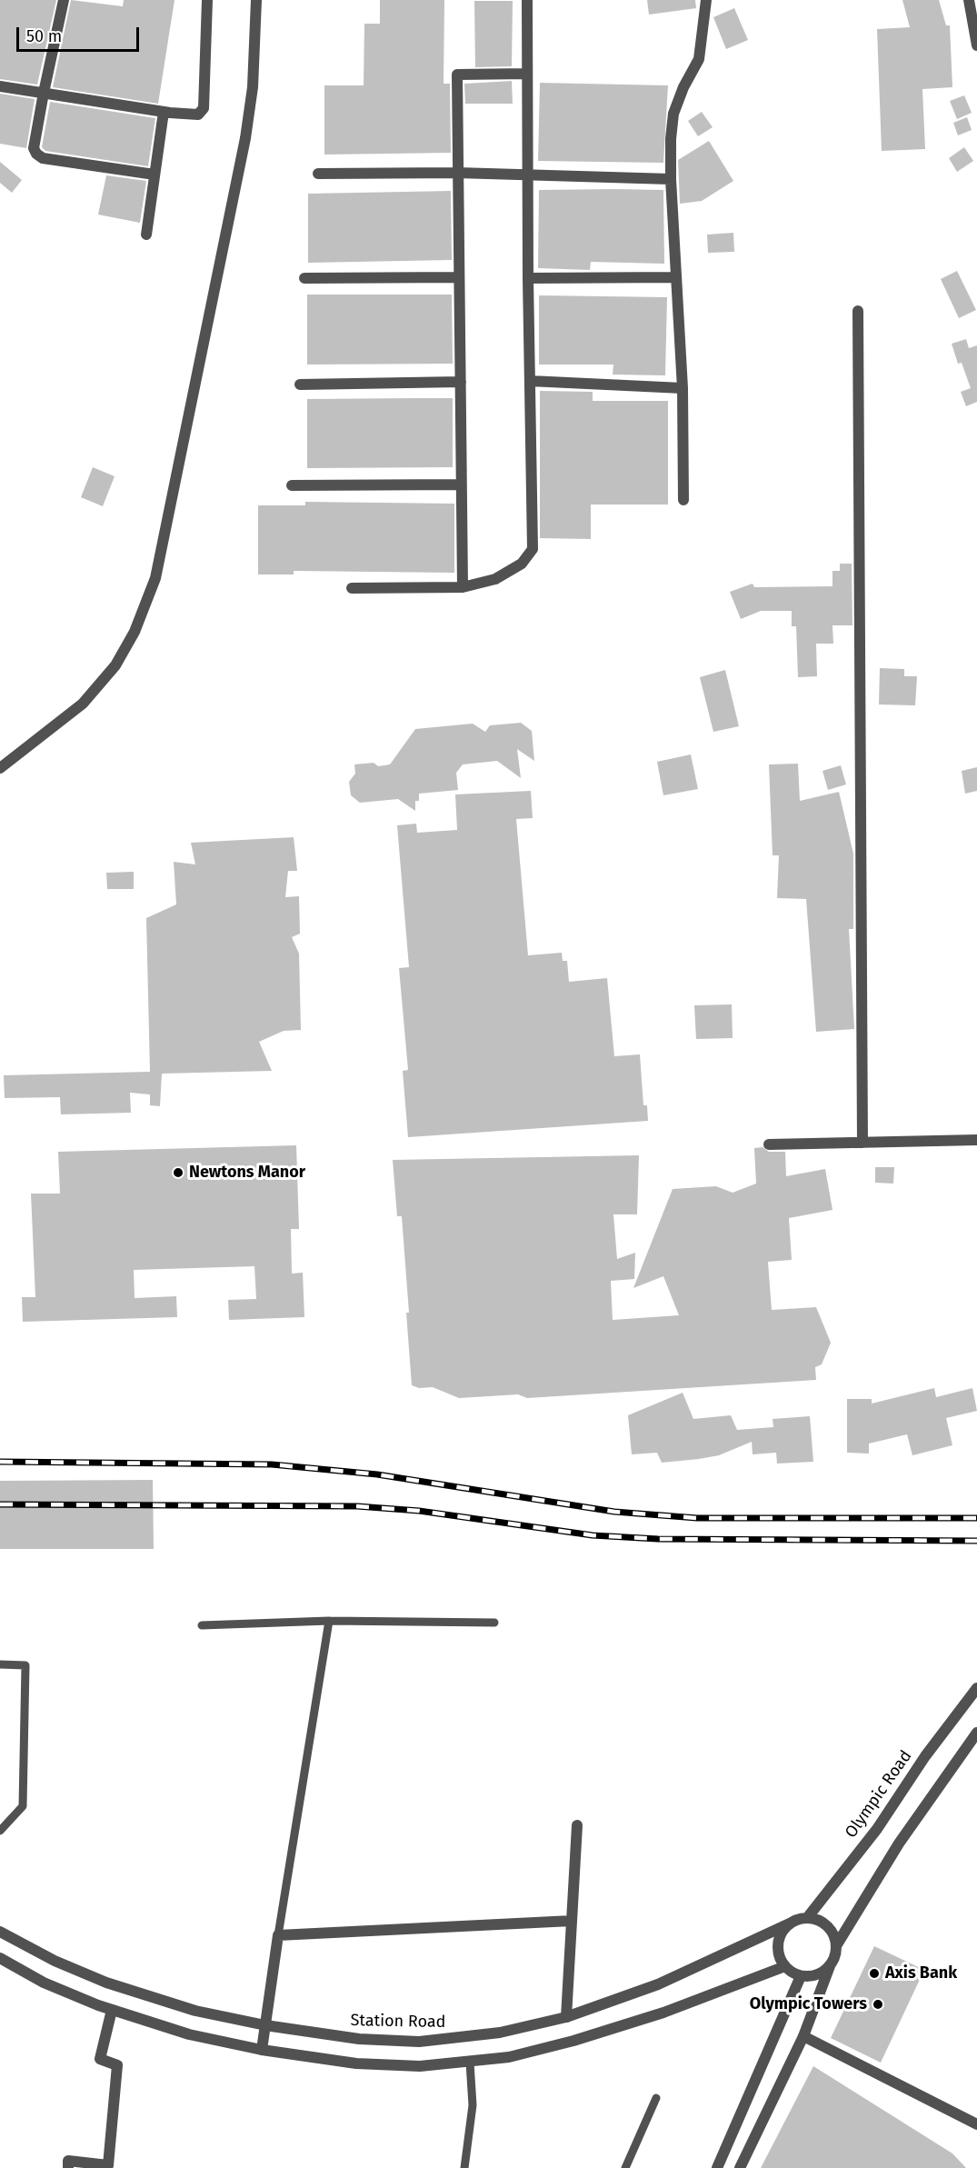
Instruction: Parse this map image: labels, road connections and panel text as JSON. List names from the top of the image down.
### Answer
{
  "streets": {
    "street": ["Olympic Road", "Station Road"]
  },
  "crossings": [
    ["Olympic Road", "Station Road"]
  ],
  "places": ["Newtons Manor", "Axis Bank", "Olympic Towers"],
  "scale_bar": "50 m"
}
